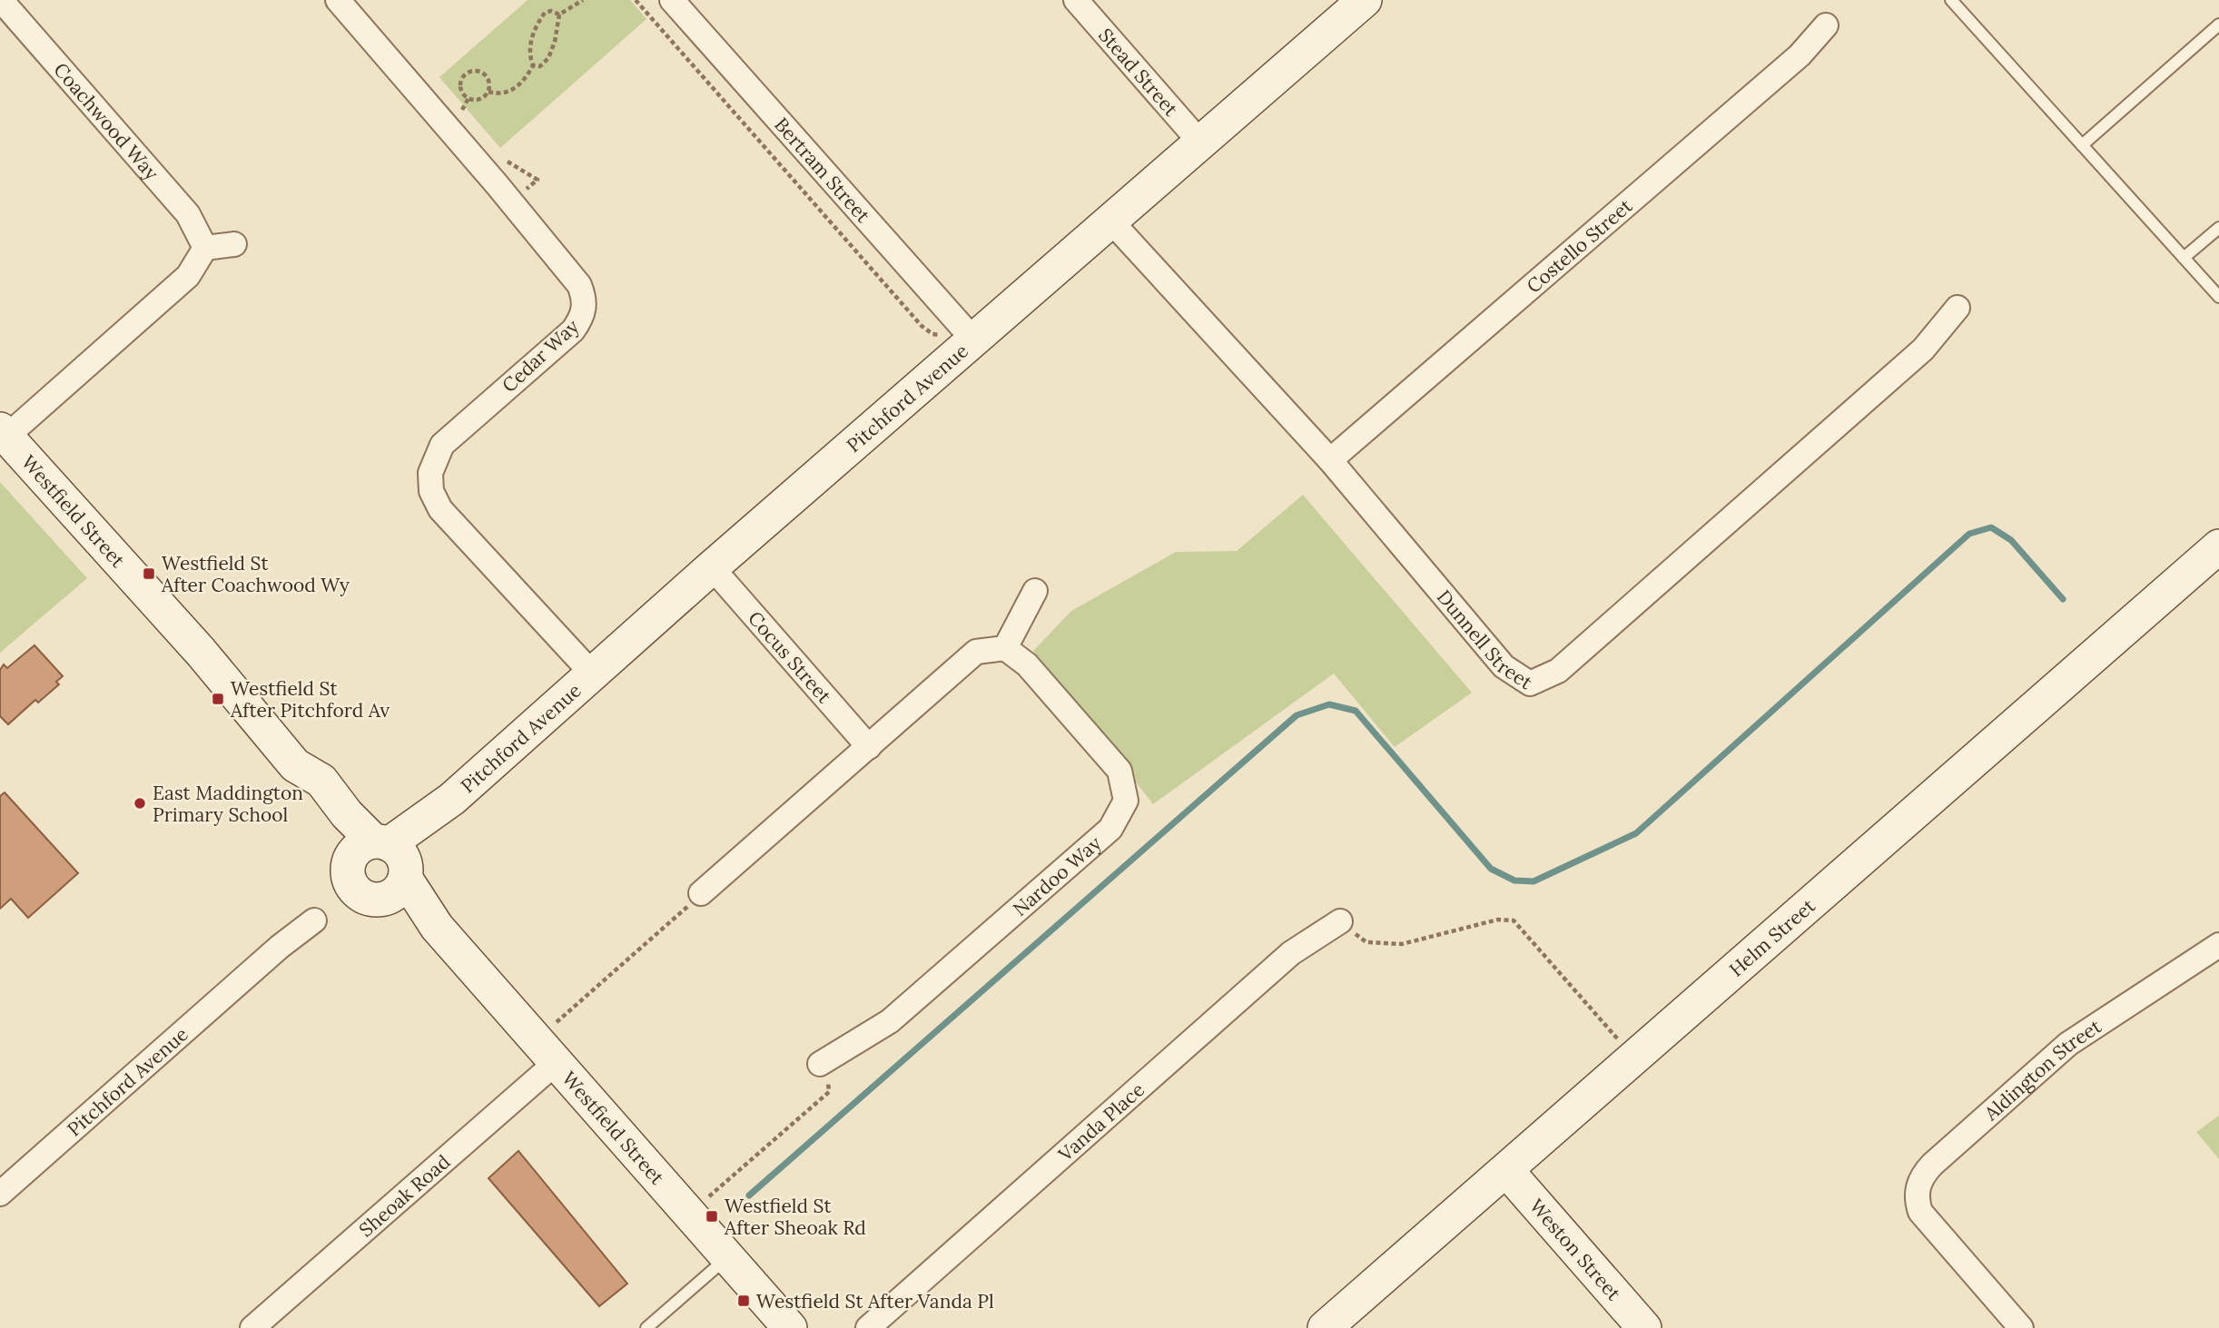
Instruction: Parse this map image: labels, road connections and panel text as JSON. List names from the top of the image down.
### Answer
{
  "streets": {
    "street": [
      "Stead Street",
      "Coachwood Way",
      "Bertram Street",
      "Costello Street",
      "Cedar Way",
      "Pitchford Avenue",
      "Westfield Street",
      "Dunnell Street",
      "Cocus Street",
      "Nardoo Way",
      "Helm Street",
      "Aldington Street",
      "Vanda Place",
      "Sheoak Road",
      "Weston Street"
    ]
  },
  "crossings": [
    ["Stead Street", "Pitchford Avenue"],
    ["Bertram Street", "Pitchford Avenue"],
    ["Costello Street", "Dunnell Street"],
    ["Cedar Way", "Pitchford Avenue"],
    ["Pitchford Avenue", "Westfield Street"],
    ["Pitchford Avenue", "Dunnell Street"],
    ["Pitchford Avenue", "Cocus Street"],
    ["Westfield Street", "Sheoak Road"],
    ["Helm Street", "Weston Street"]
  ],
  "places": {
    "transit": [
      "Westfield St After Coachwood Wy",
      "Westfield St After Pitchford Av",
      "Westfield St After Sheoak Rd",
      "Westfield St After Vanda Pl"
    ],
    "other": ["East Maddington Primary School"]
  }
}
